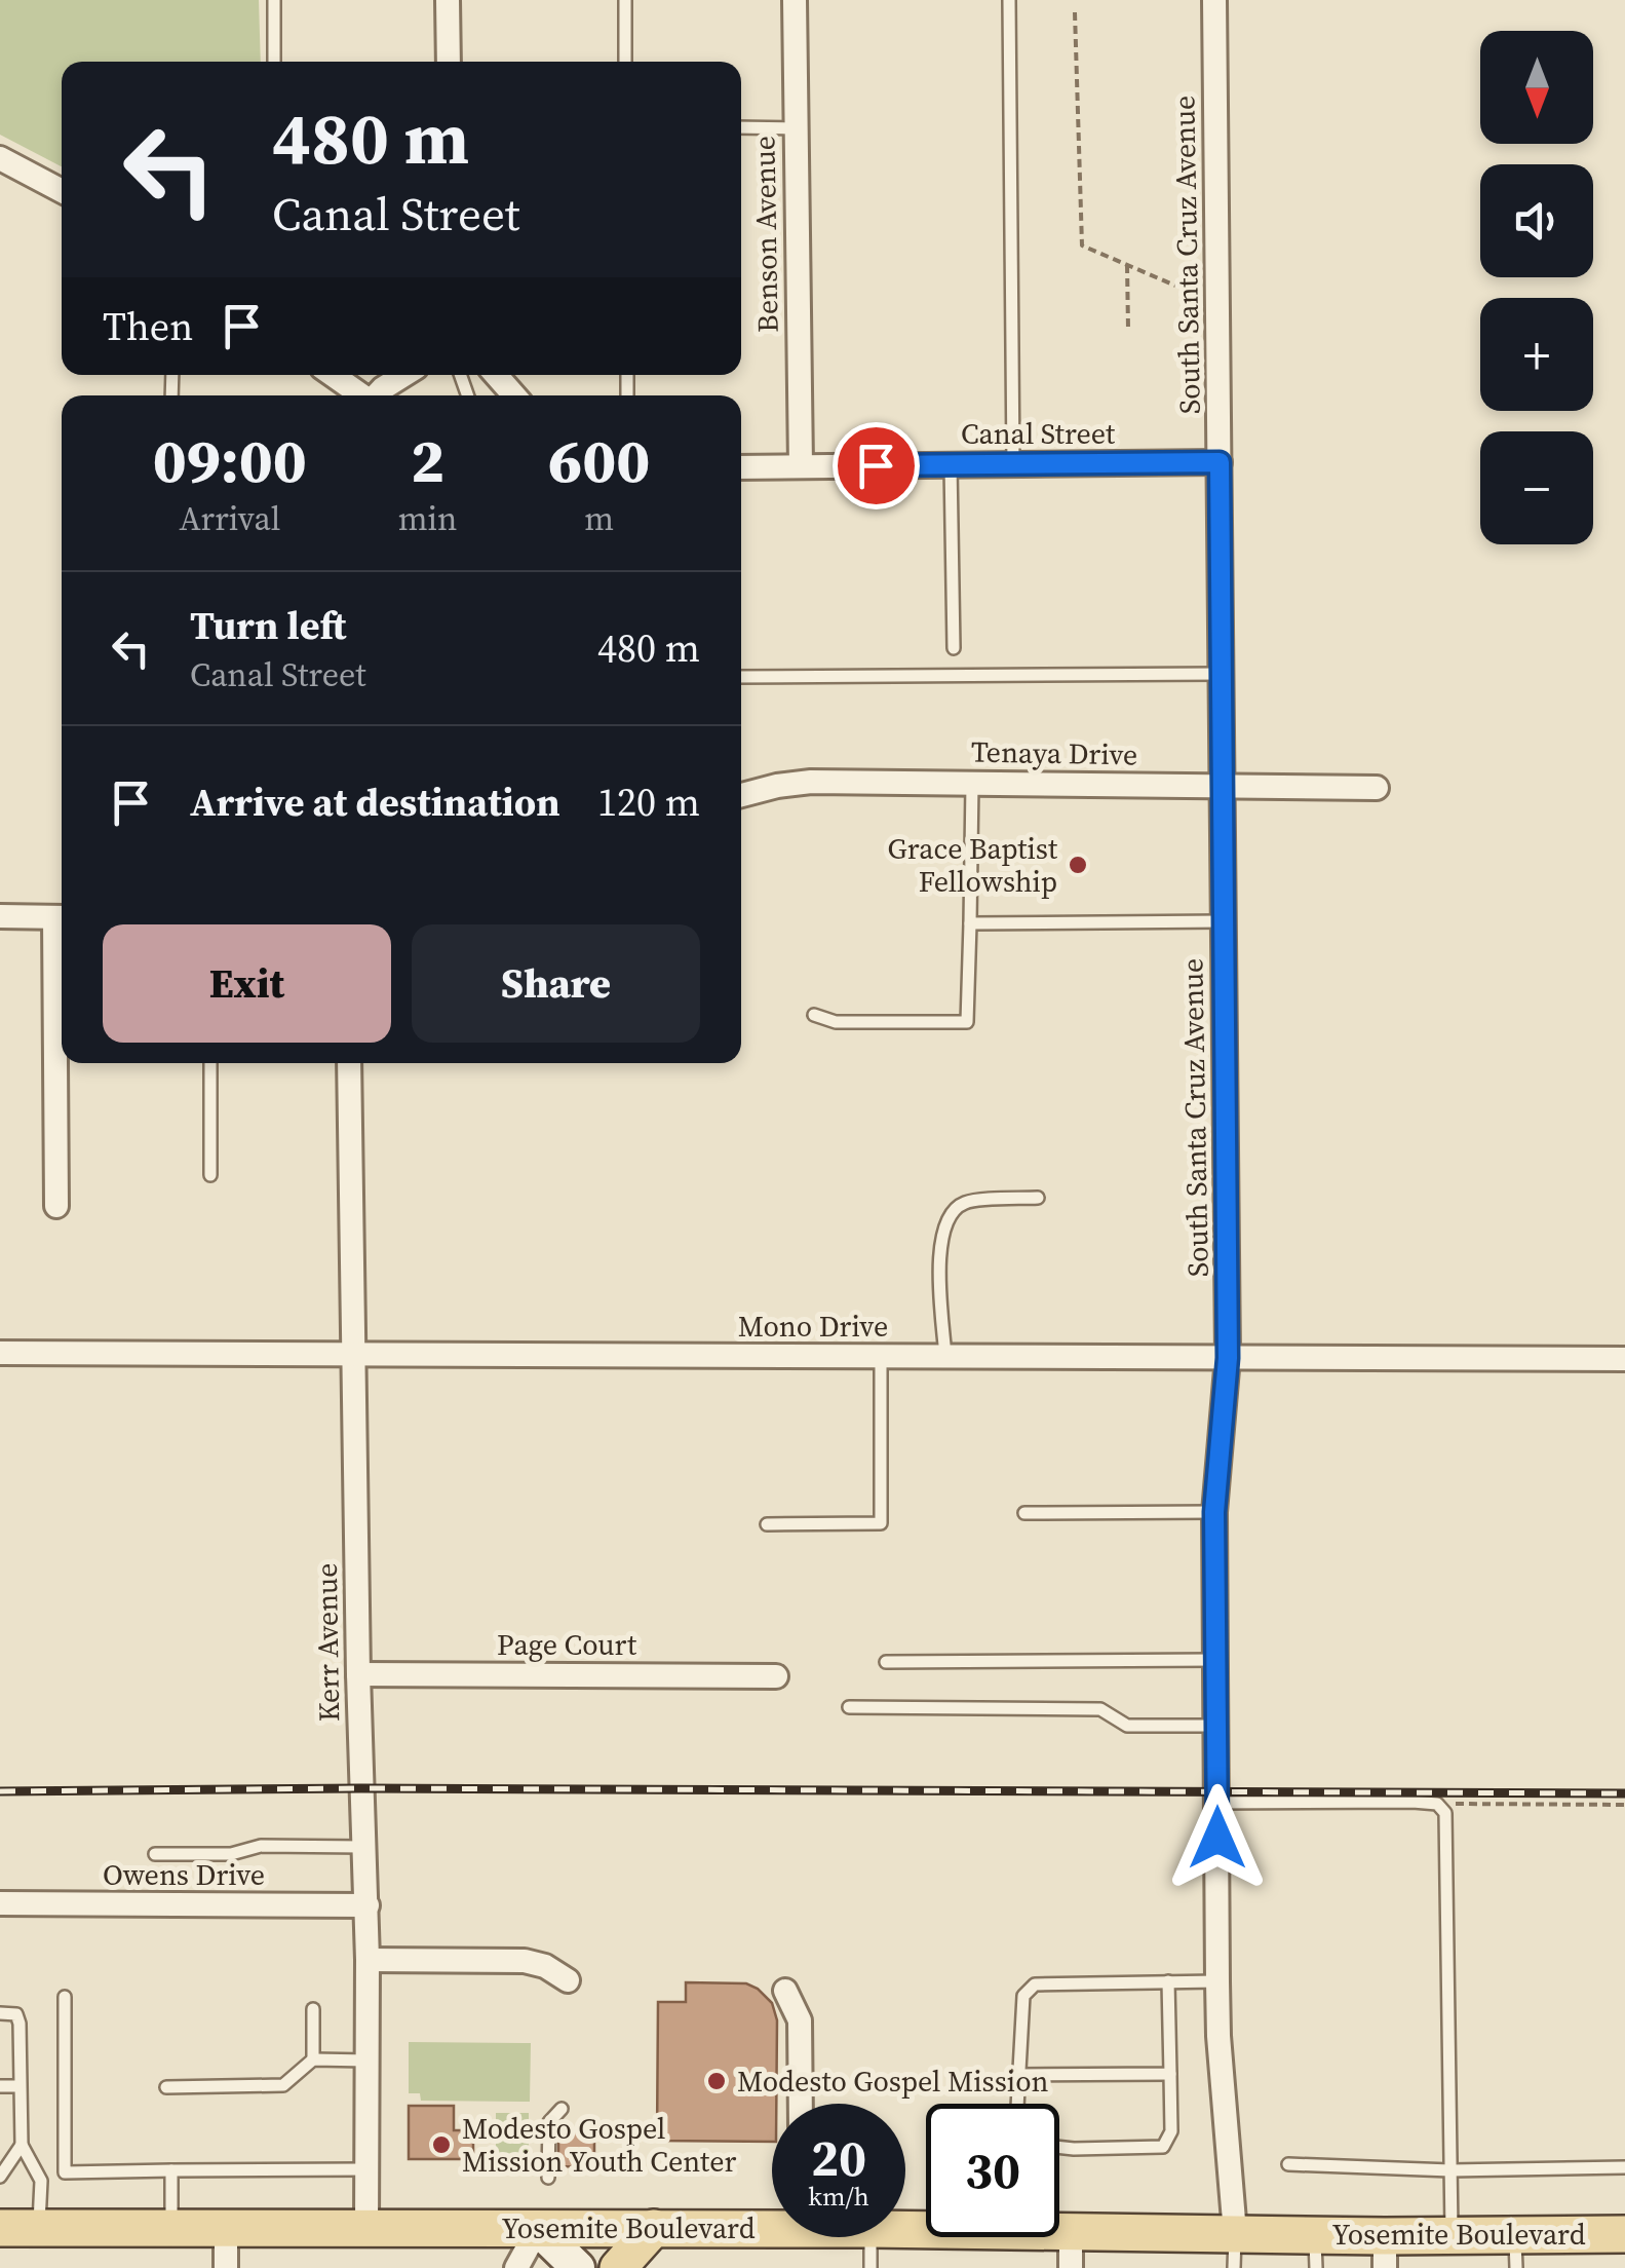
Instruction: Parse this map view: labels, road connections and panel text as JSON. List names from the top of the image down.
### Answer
{
  "streets": {
    "main road": ["Yosemite Boulevard"],
    "street": [
      "Benson Avenue",
      "South Santa Cruz Avenue",
      "Canal Street",
      "Tenaya Drive",
      "Mono Drive",
      "Kerr Avenue",
      "Page Court",
      "Owens Drive"
    ]
  },
  "crossings": [
    ["Benson Avenue", "Canal Street"],
    ["South Santa Cruz Avenue", "Canal Street"],
    ["South Santa Cruz Avenue", "Tenaya Drive"],
    ["South Santa Cruz Avenue", "Mono Drive"],
    ["South Santa Cruz Avenue", "Yosemite Boulevard"],
    ["Mono Drive", "Kerr Avenue"],
    ["Kerr Avenue", "Page Court"],
    ["Kerr Avenue", "Owens Drive"],
    ["Kerr Avenue", "Yosemite Boulevard"]
  ],
  "places": ["Grace Baptist Fellowship", "Modesto Gospel Mission", "Modesto Gospel Mission Youth Center"],
  "north": "bottom",
  "page": {
    "map_buttons": ["+", "−"],
    "turn": ["480 m", "Canal Street"],
    "then": "Then",
    "eta": [
      "09:00",
      "Arrival",
      "2",
      "min",
      "600",
      "m"
    ],
    "list": [
      {
        "name": "Turn left",
        "note": "Canal Street",
        "value": "480 m"
      },
      {
        "name": "Arrive at destination",
        "value": "120 m"
      }
    ],
    "buttons": ["Exit", "Share"],
    "speed": "20 km/h",
    "limit": "30"
  }
}
